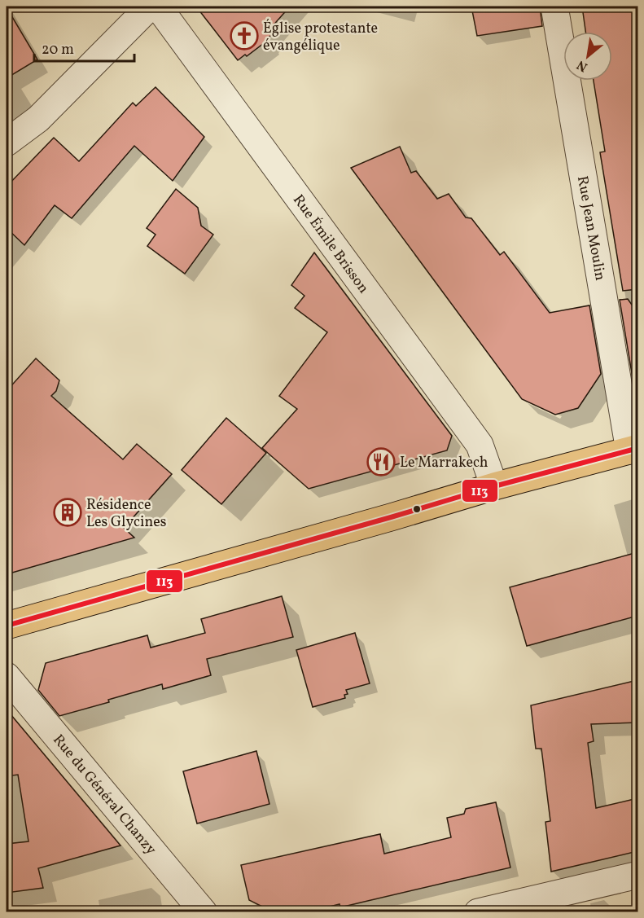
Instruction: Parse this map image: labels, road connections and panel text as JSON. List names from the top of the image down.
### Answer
{
  "streets": {
    "street": ["Rue Jean Moulin", "Rue Émile Brisson", "Rue du Général Chanzy"]
  },
  "places": {
    "church": ["Église protestante évangélique"],
    "restaurant": ["Le Marrakech"],
    "building": ["Résidence Les Glycines"]
  },
  "lines": ["transit line 113"],
  "scale_bar": "20 m",
  "north": "bottom left"
}
